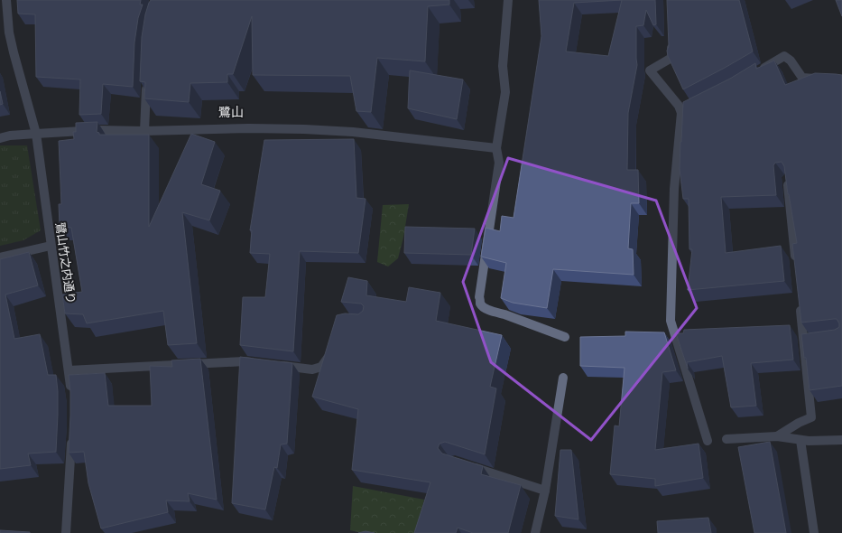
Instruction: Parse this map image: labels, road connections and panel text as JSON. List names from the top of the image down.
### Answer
{
  "streets": {
    "street": ["鷺山竹之内通り"]
  },
  "districts": ["鷺山"]
}
